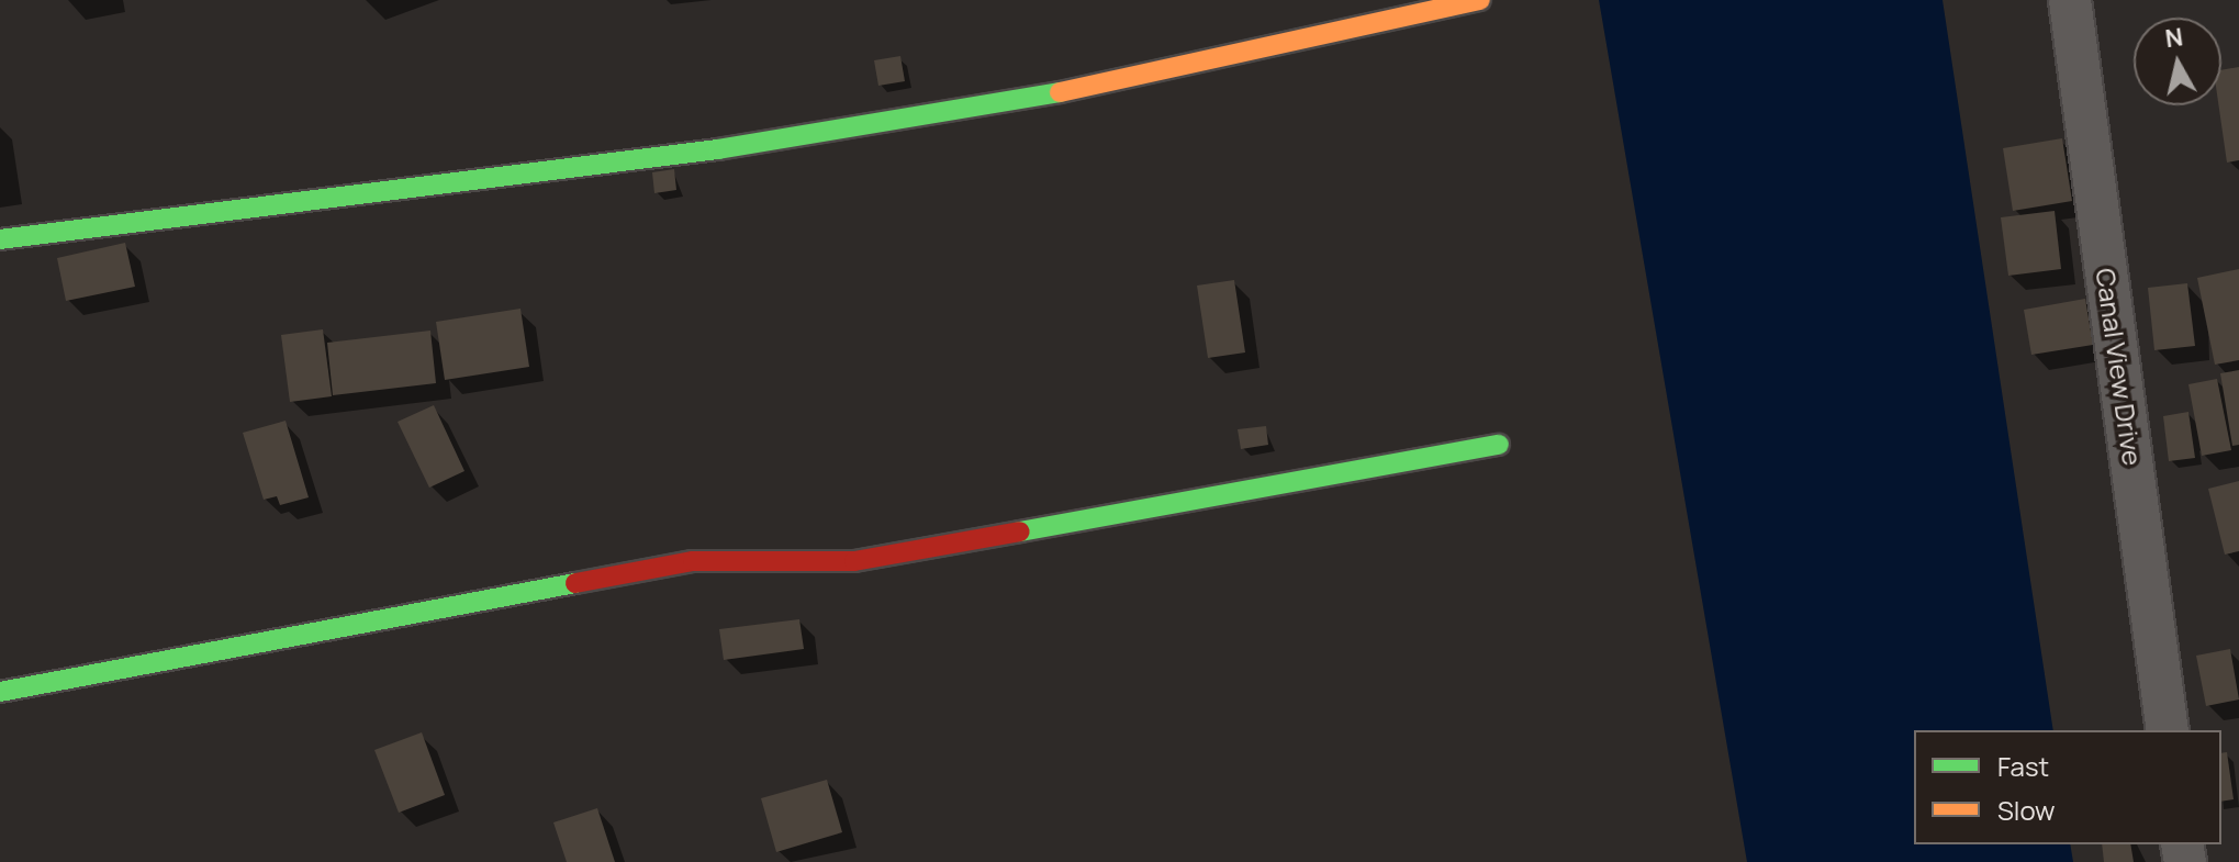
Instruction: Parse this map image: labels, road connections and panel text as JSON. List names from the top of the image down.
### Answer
{
  "streets": {
    "street": ["Canal View Drive"]
  },
  "legend": ["Fast", "Slow"],
  "north": "top"
}
